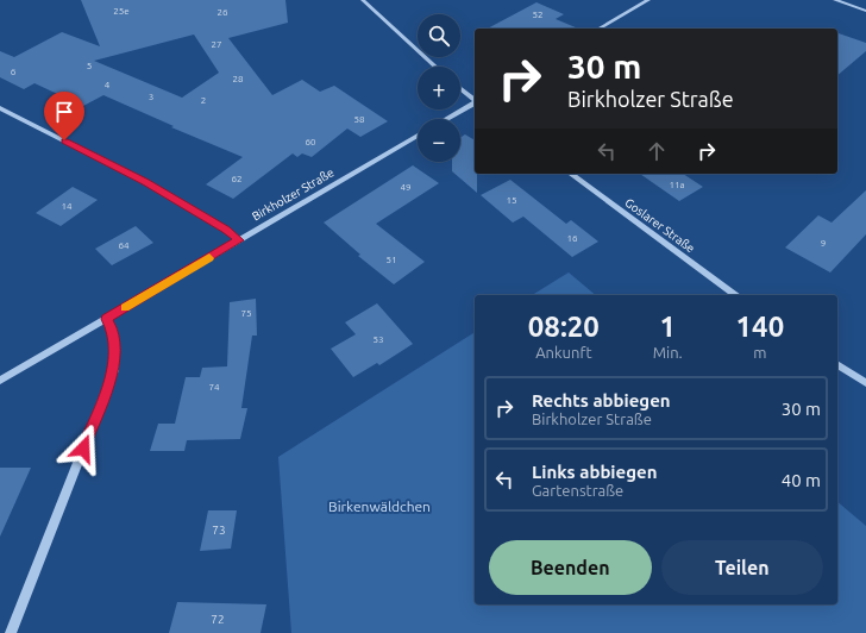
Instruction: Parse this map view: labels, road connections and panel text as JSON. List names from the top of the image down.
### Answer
{
  "streets": {
    "street": ["Birkholzer Straße", "Goslarer Straße"]
  },
  "parks": ["Birkenwäldchen"],
  "house_numbers": [
    "25e",
    "26",
    "52",
    "27",
    "5",
    "6",
    "28",
    "4",
    "3",
    "2",
    "58",
    "60",
    "62",
    "11a",
    "49",
    "15",
    "14",
    "16",
    "9",
    "64",
    "51",
    "75",
    "53",
    "74",
    "73",
    "72"
  ],
  "page": {
    "map_buttons": ["+", "−"],
    "turn": ["30 m", "Birkholzer Straße"],
    "eta": [
      "08:20",
      "Ankunft",
      "1",
      "Min.",
      "140",
      "m"
    ],
    "list": [
      {
        "name": "Rechts abbiegen",
        "note": "Birkholzer Straße",
        "value": "30 m"
      },
      {
        "name": "Links abbiegen",
        "note": "Gartenstraße",
        "value": "40 m"
      }
    ],
    "buttons": ["Beenden", "Teilen"]
  }
}
